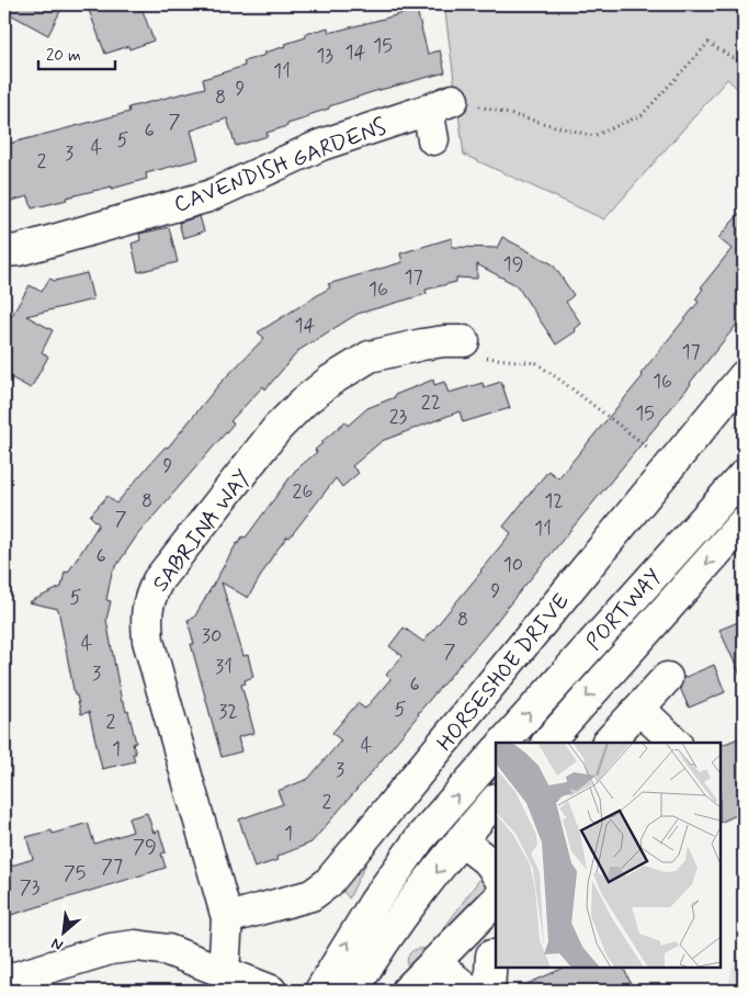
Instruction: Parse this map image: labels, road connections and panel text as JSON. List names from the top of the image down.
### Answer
{
  "streets": {
    "main road": [
      "CAVENDISH GARDENS",
      "SABRINA WAY",
      "PORTWAY",
      "HORSESHOE DRIVE"
    ]
  },
  "crossings": [
    ["SABRINA WAY", "HORSESHOE DRIVE"]
  ],
  "house_numbers": [
    "15",
    "14",
    "13",
    "11",
    "9",
    "8",
    "7",
    "6",
    "5",
    "4",
    "3",
    "2",
    "19",
    "17",
    "16",
    "14",
    "17",
    "16",
    "22",
    "15",
    "23",
    "9",
    "26",
    "8",
    "12",
    "7",
    "11",
    "6",
    "10",
    "9",
    "5",
    "8",
    "30",
    "4",
    "7",
    "31",
    "3",
    "6",
    "5",
    "32",
    "2",
    "4",
    "1",
    "3",
    "2",
    "1",
    "79",
    "77",
    "75",
    "73"
  ],
  "scale_bar": "20 m",
  "north": "bottom left"
}
